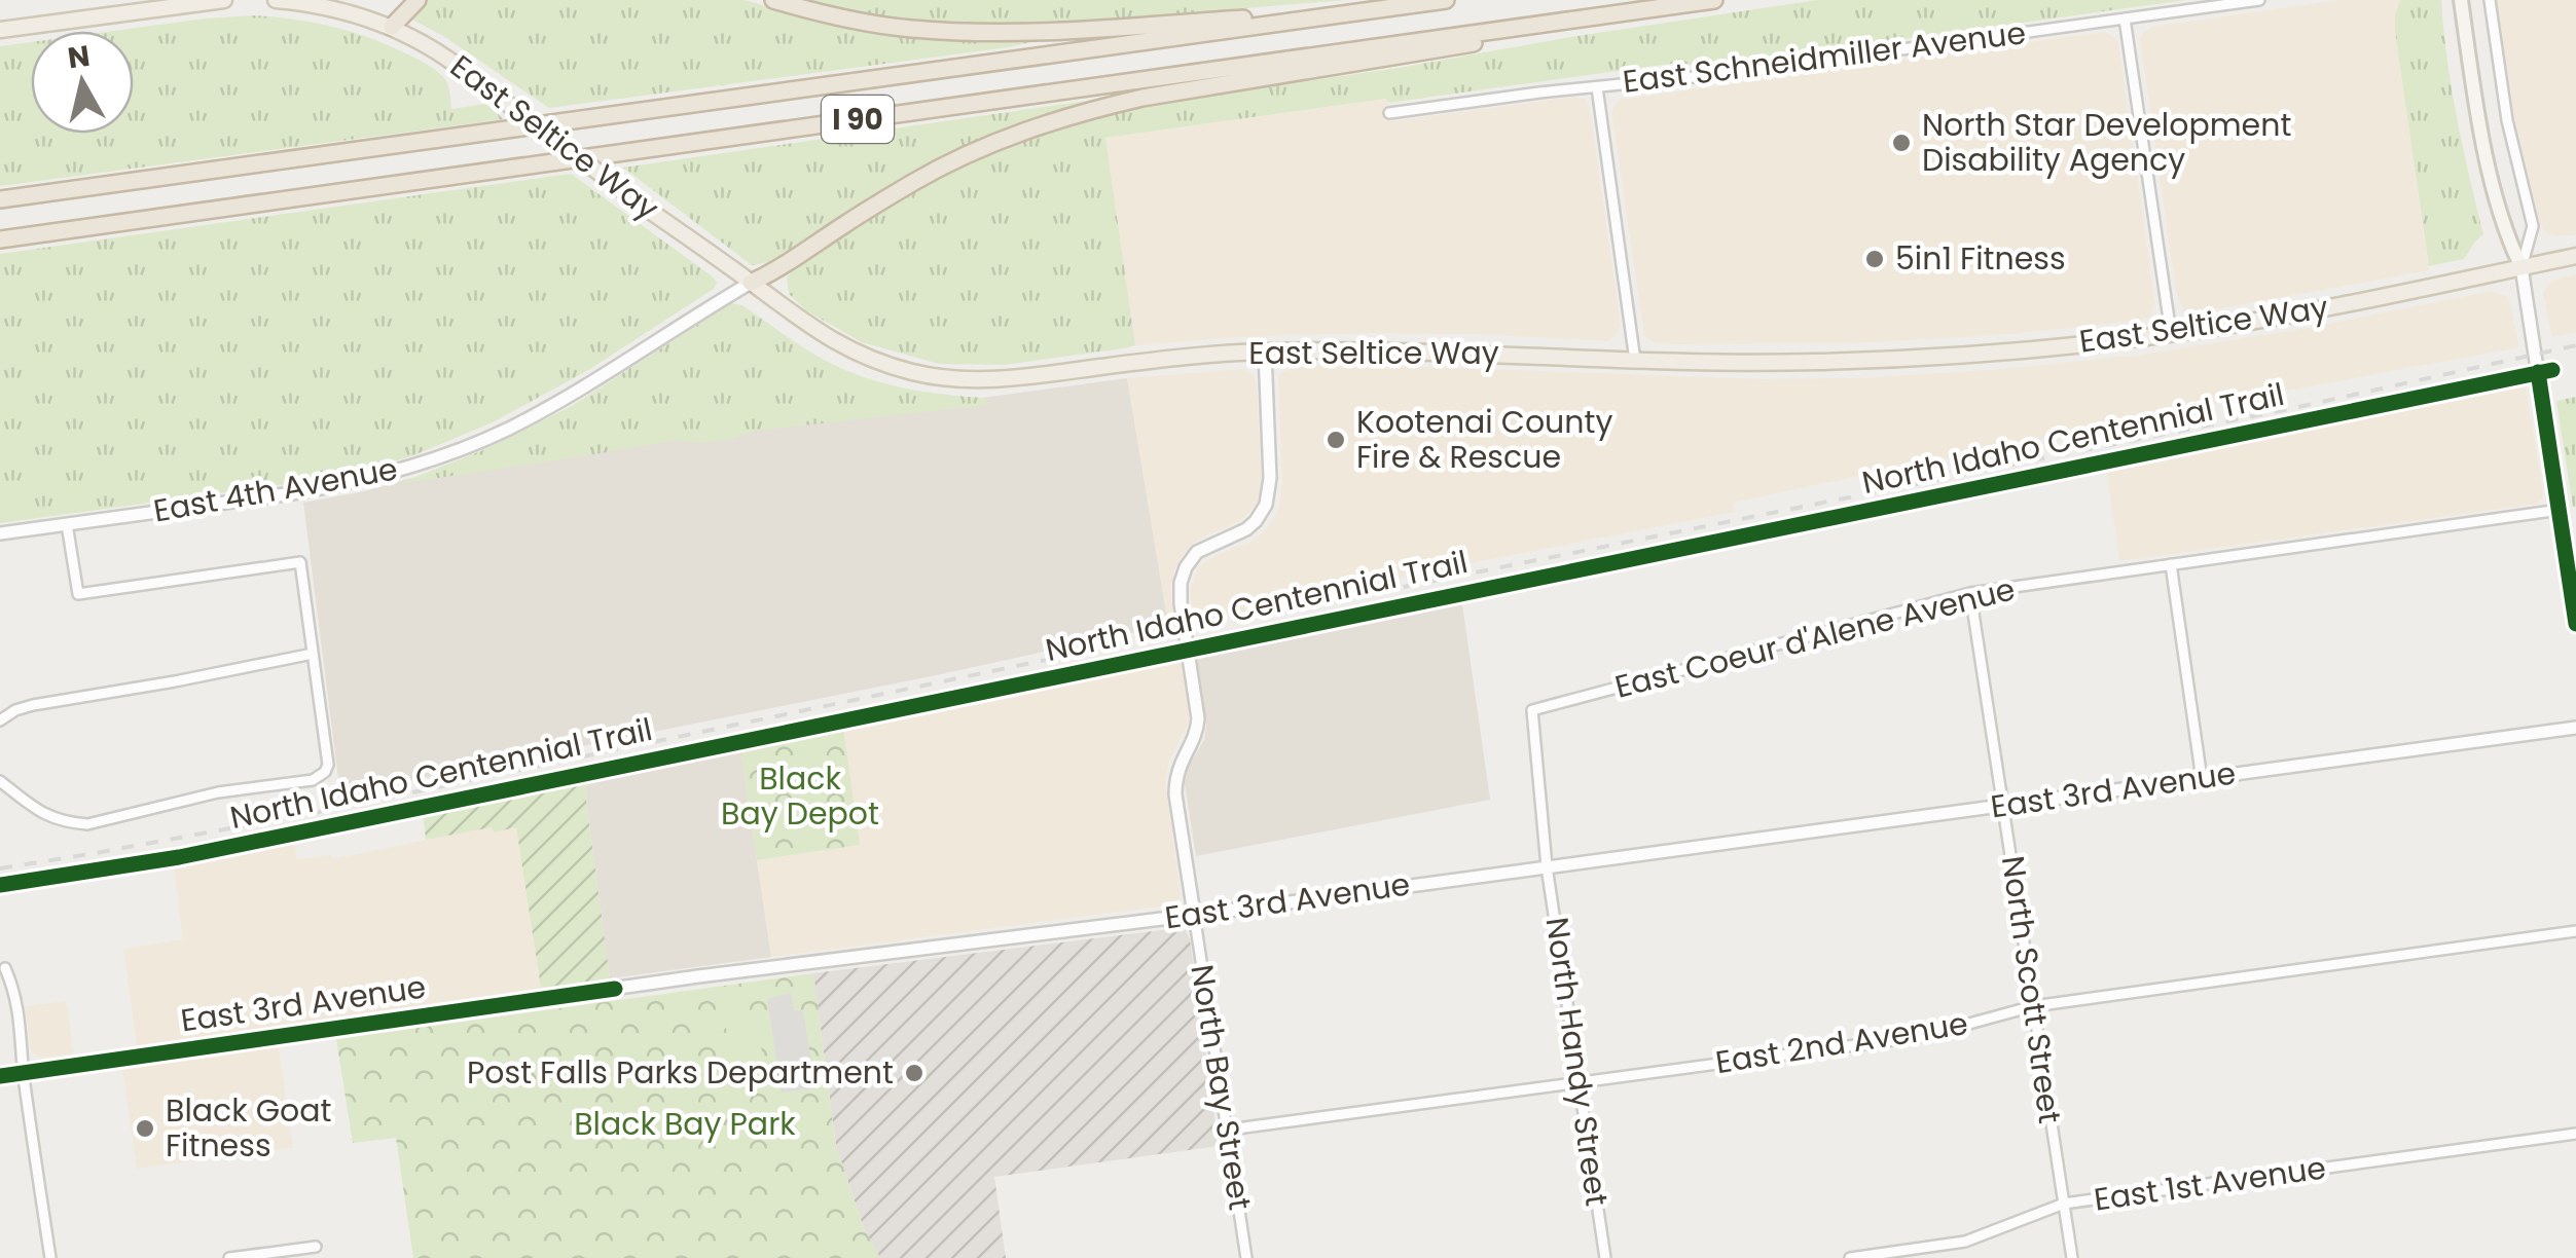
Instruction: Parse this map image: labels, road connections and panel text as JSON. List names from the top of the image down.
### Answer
{
  "streets": {
    "highway": ["I 90"],
    "main road": ["East Seltice Way"],
    "street": [
      "East Schneidmiller Avenue",
      "East 4th Avenue",
      "East Coeur d'Alene Avenue",
      "East 3rd Avenue",
      "North Scott Street",
      "East 2nd Avenue",
      "North Handy Street",
      "North Bay Street",
      "East 1st Avenue"
    ],
    "cycle path": ["North Idaho Centennial Trail"]
  },
  "crossings": [
    ["East Seltice Way", "East 4th Avenue"],
    ["East Seltice Way", "North Bay Street"],
    ["East Coeur d'Alene Avenue", "East 3rd Avenue"],
    ["East Coeur d'Alene Avenue", "North Scott Street"],
    ["East Coeur d'Alene Avenue", "North Handy Street"],
    ["East 3rd Avenue", "North Scott Street"],
    ["East 3rd Avenue", "North Handy Street"],
    ["East 3rd Avenue", "North Bay Street"],
    ["North Scott Street", "East 2nd Avenue"],
    ["North Scott Street", "East 1st Avenue"],
    ["East 2nd Avenue", "North Handy Street"],
    ["East 2nd Avenue", "North Bay Street"]
  ],
  "parks": ["Black Bay Depot", "Black Bay Park"],
  "places": [
    "North Star Development Disability Agency",
    "5in1 Fitness",
    "Kootenai County Fire & Rescue",
    "Post Falls Parks Department",
    "Black Goat Fitness"
  ],
  "north": "top"
}
